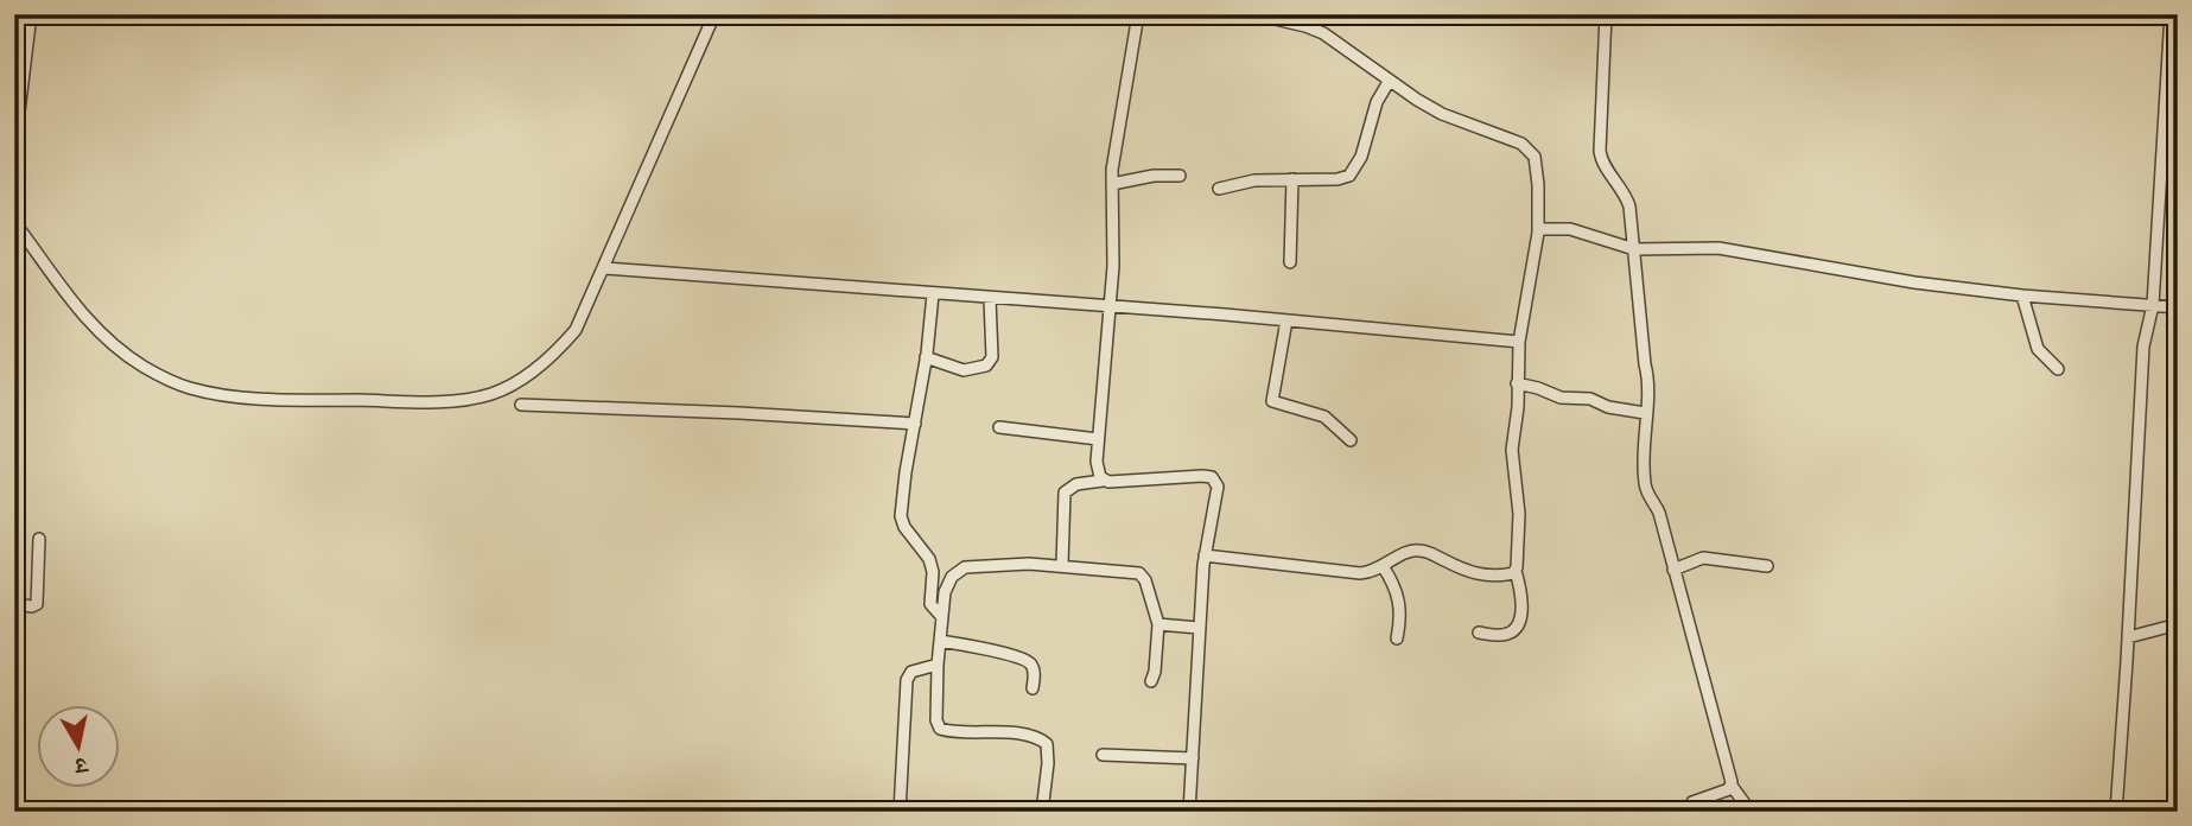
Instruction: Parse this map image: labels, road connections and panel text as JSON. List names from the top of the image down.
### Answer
{
  "north": "bottom"
}
